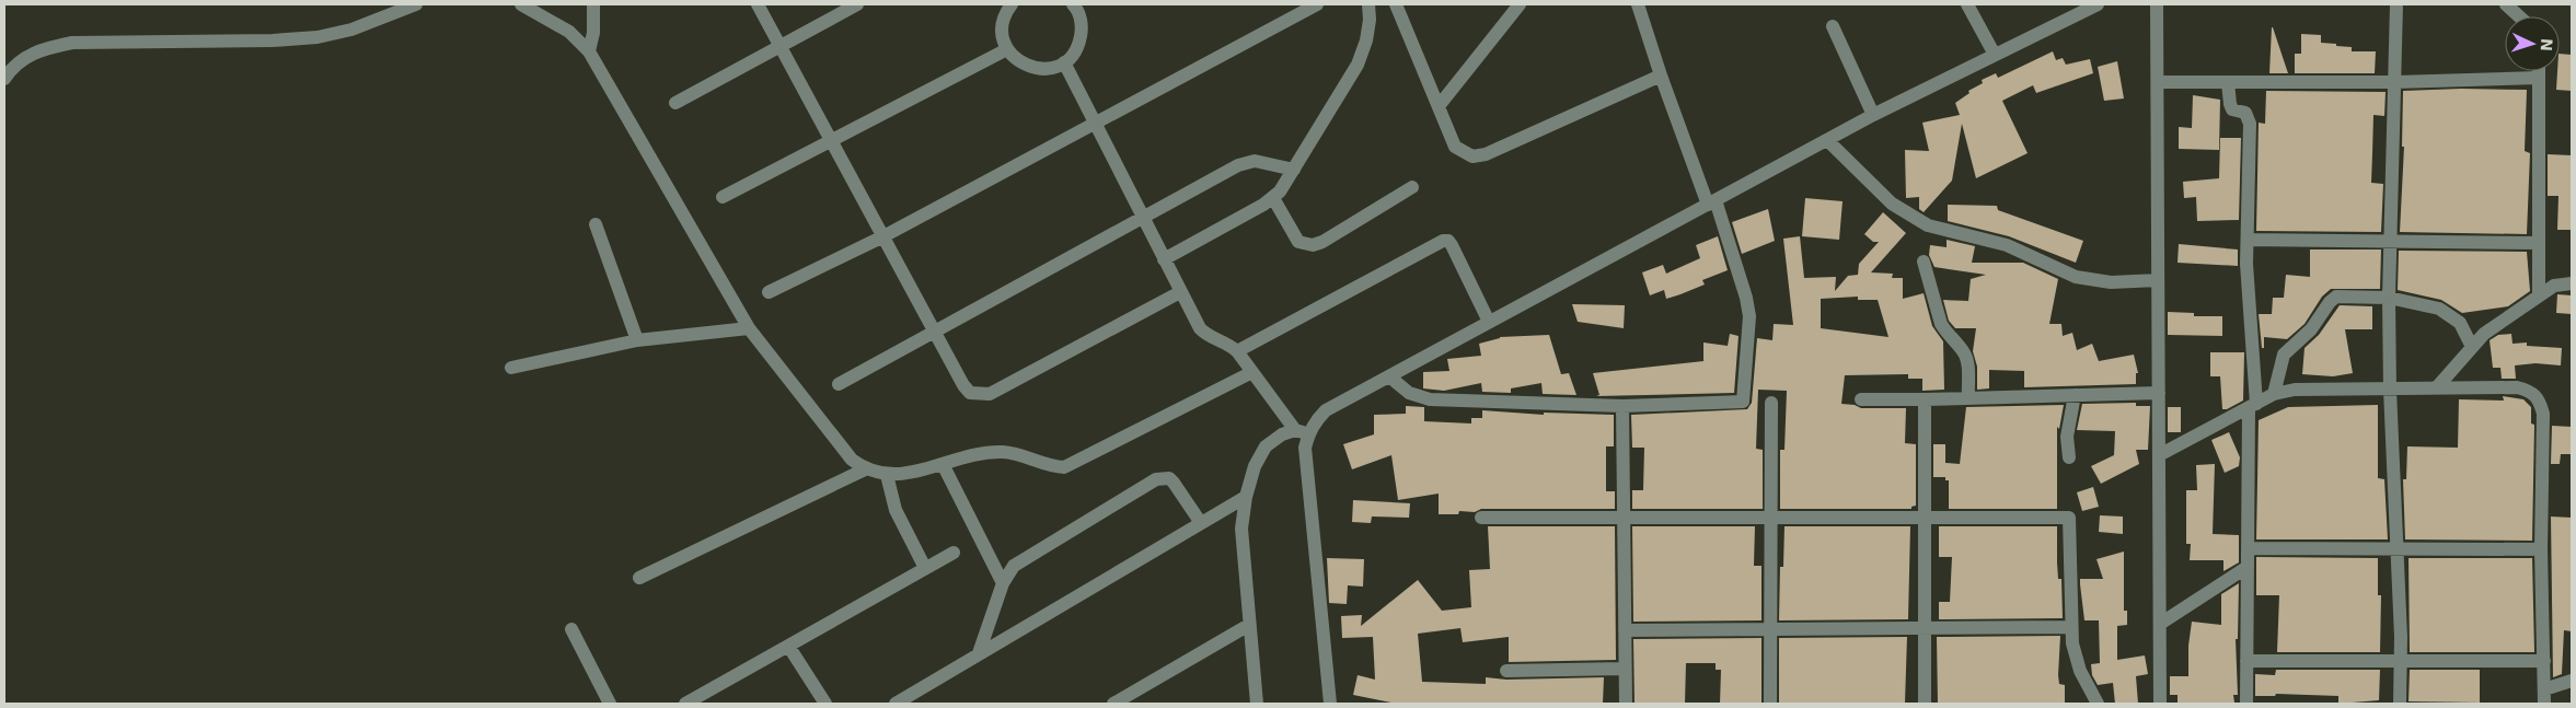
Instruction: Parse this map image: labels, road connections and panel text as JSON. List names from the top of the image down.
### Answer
{
  "north": "right"
}
